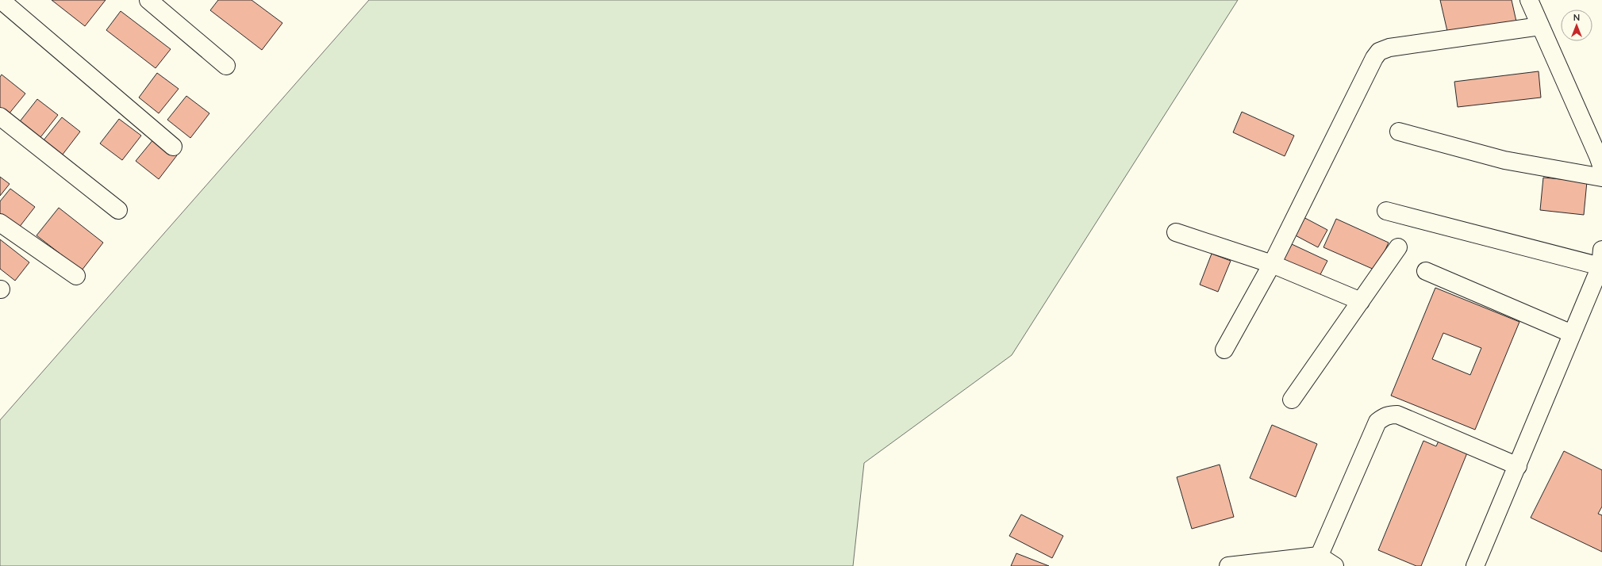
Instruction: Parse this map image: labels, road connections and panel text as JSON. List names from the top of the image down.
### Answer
{
  "north": "top"
}
